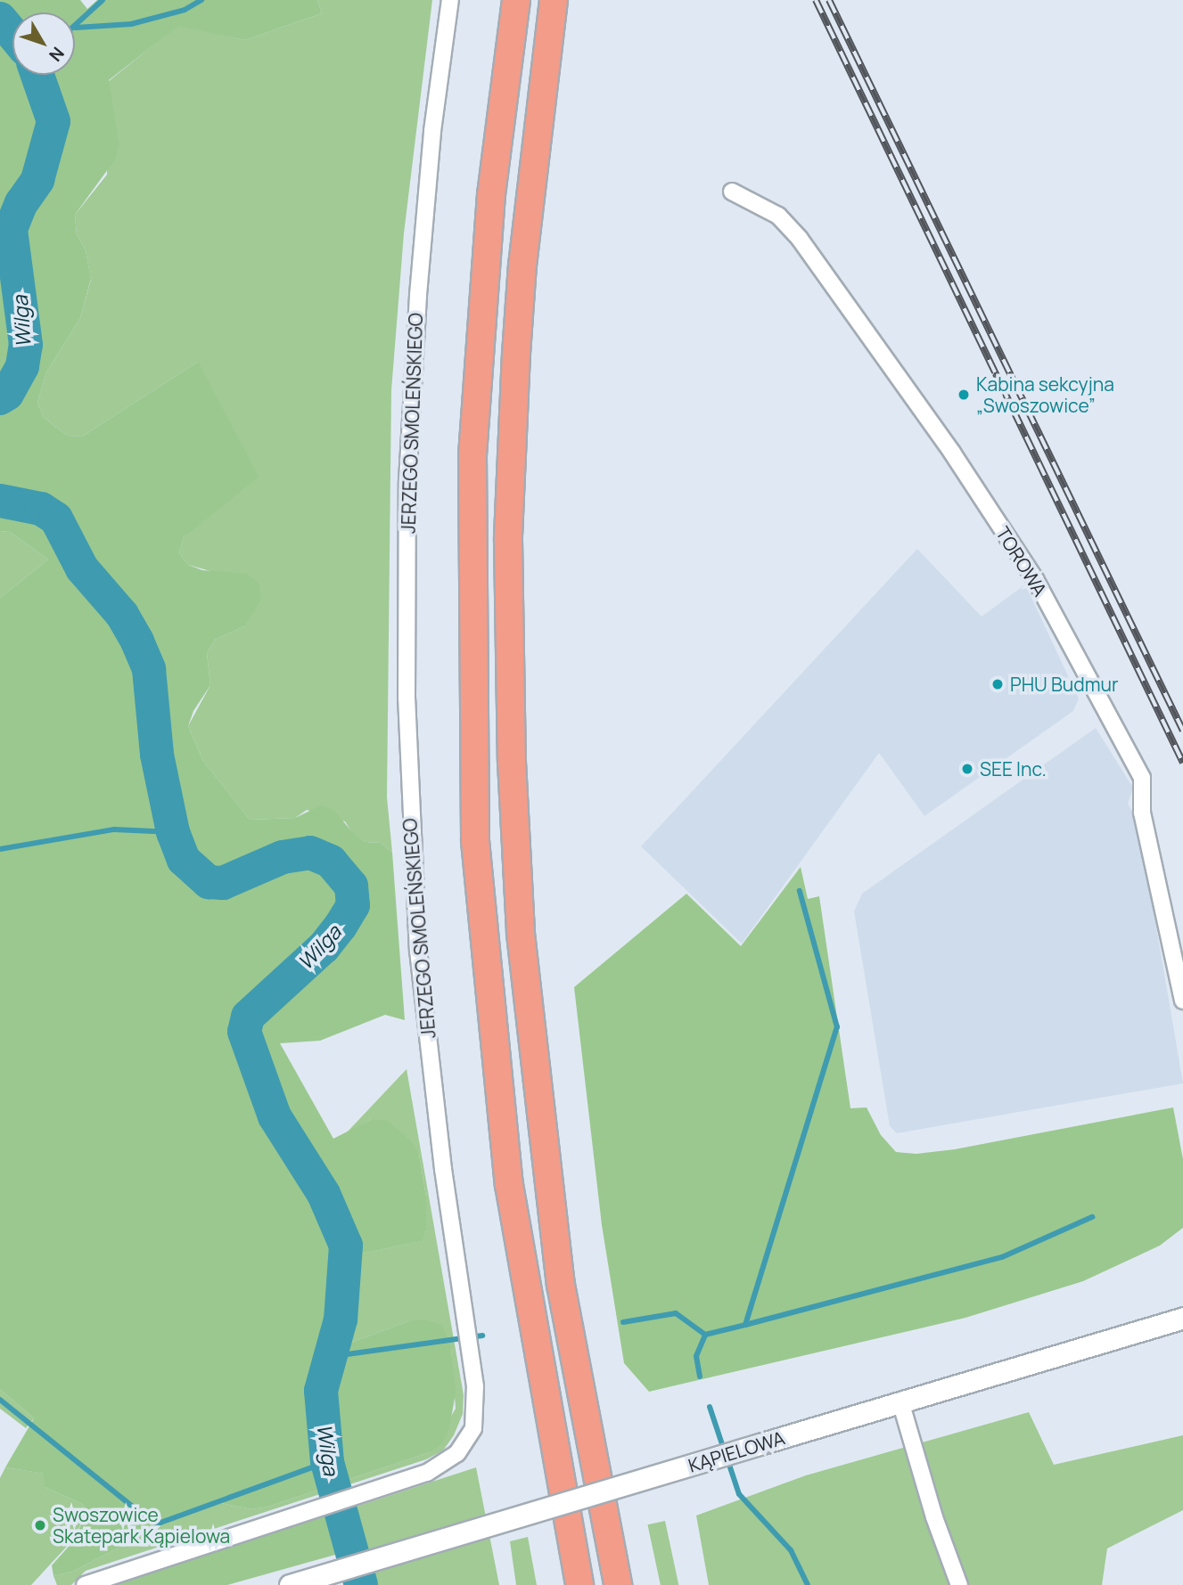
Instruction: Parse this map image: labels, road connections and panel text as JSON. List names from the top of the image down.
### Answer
{
  "streets": {
    "street": ["JERZEGO SMOLEŃSKIEGO", "TOROWA", "KĄPIELOWA"]
  },
  "water": ["Wilga"],
  "places": [
    "Kabina sekcyjna „Swoszowice”",
    "PHU Budmur",
    "SEE Inc.",
    "Swoszowice Skatepark Kąpielowa"
  ],
  "north": "bottom right"
}
